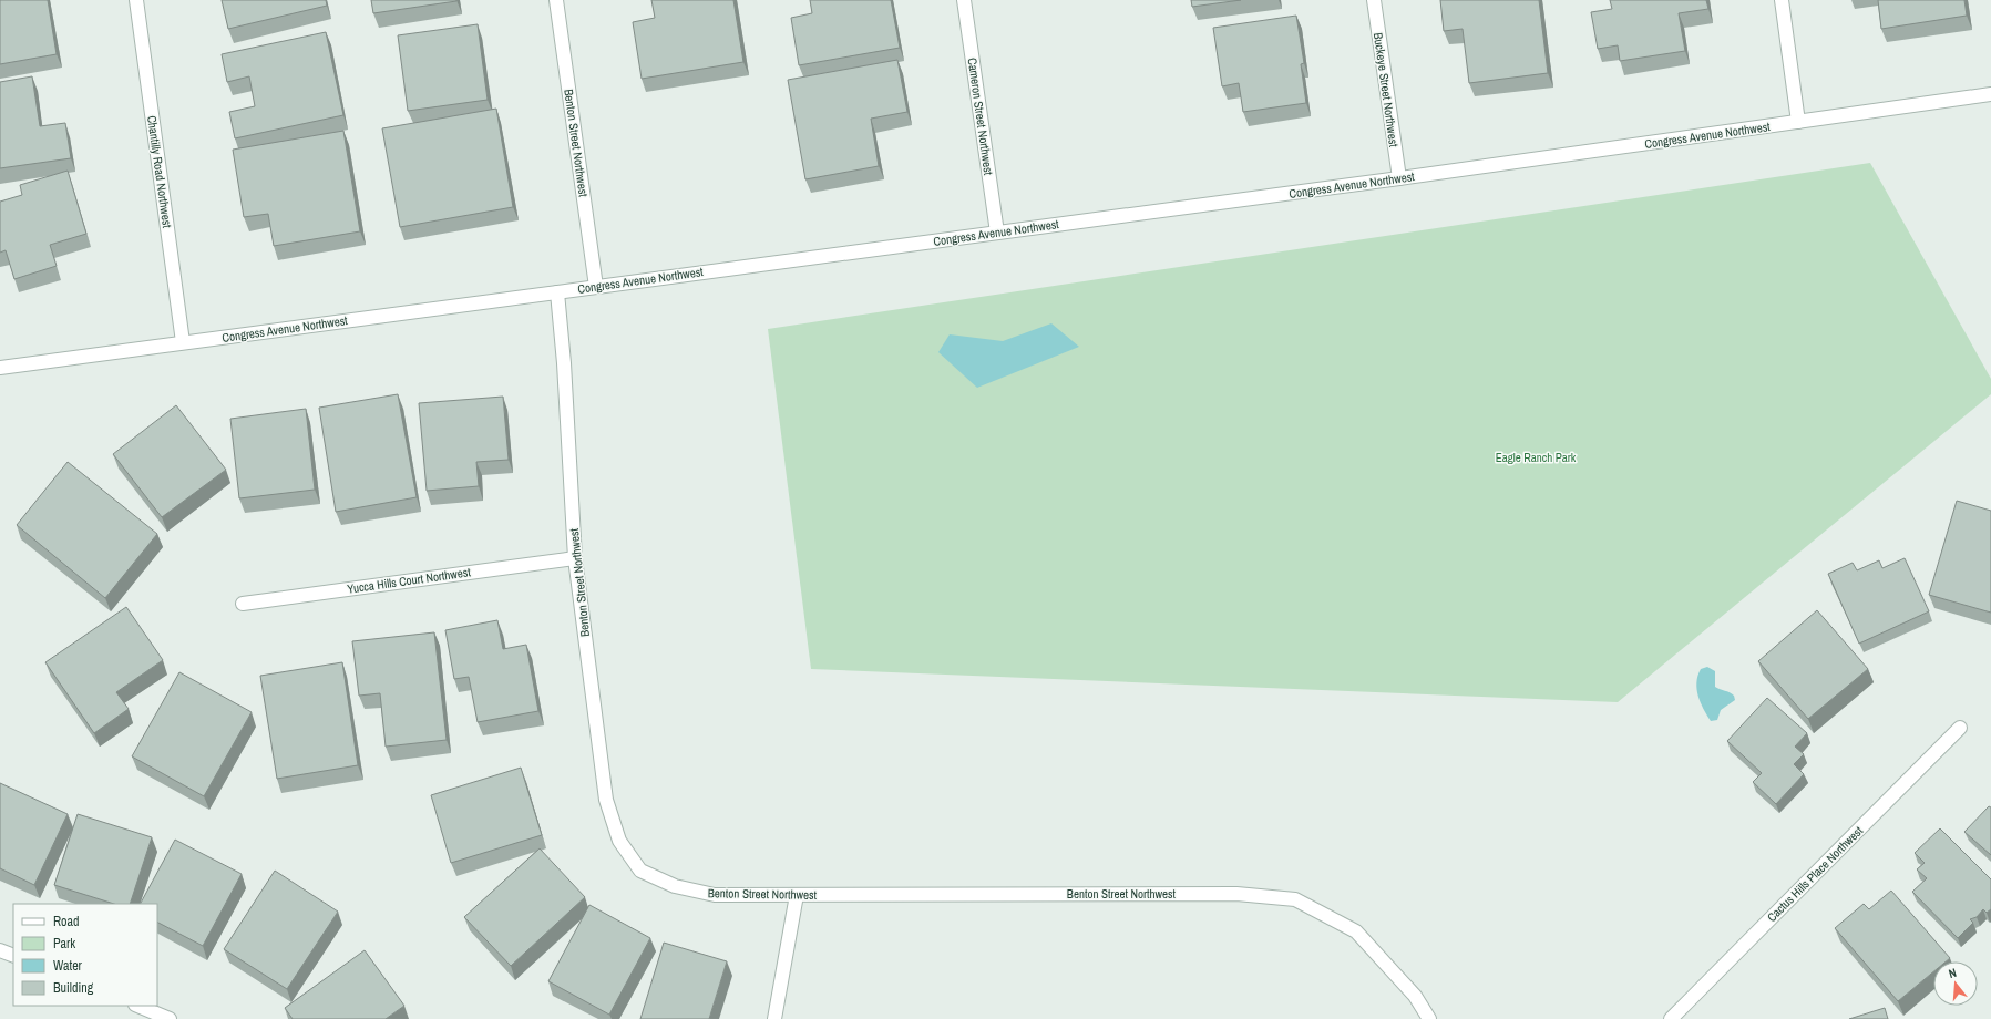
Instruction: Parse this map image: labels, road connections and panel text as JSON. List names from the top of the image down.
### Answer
{
  "streets": {
    "street": [
      "Buckeye Street Northwest",
      "Cameron Street Northwest",
      "Congress Avenue Northwest",
      "Benton Street Northwest",
      "Chantilly Road Northwest",
      "Yucca Hills Court Northwest",
      "Cactus Hills Place Northwest"
    ]
  },
  "crossings": [
    ["Buckeye Street Northwest", "Congress Avenue Northwest"],
    ["Cameron Street Northwest", "Congress Avenue Northwest"],
    ["Congress Avenue Northwest", "Benton Street Northwest"],
    ["Congress Avenue Northwest", "Chantilly Road Northwest"],
    ["Benton Street Northwest", "Yucca Hills Court Northwest"]
  ],
  "parks": ["Eagle Ranch Park"],
  "legend": [
    "Road",
    "Park",
    "Water",
    "Building"
  ],
  "north": "top"
}
